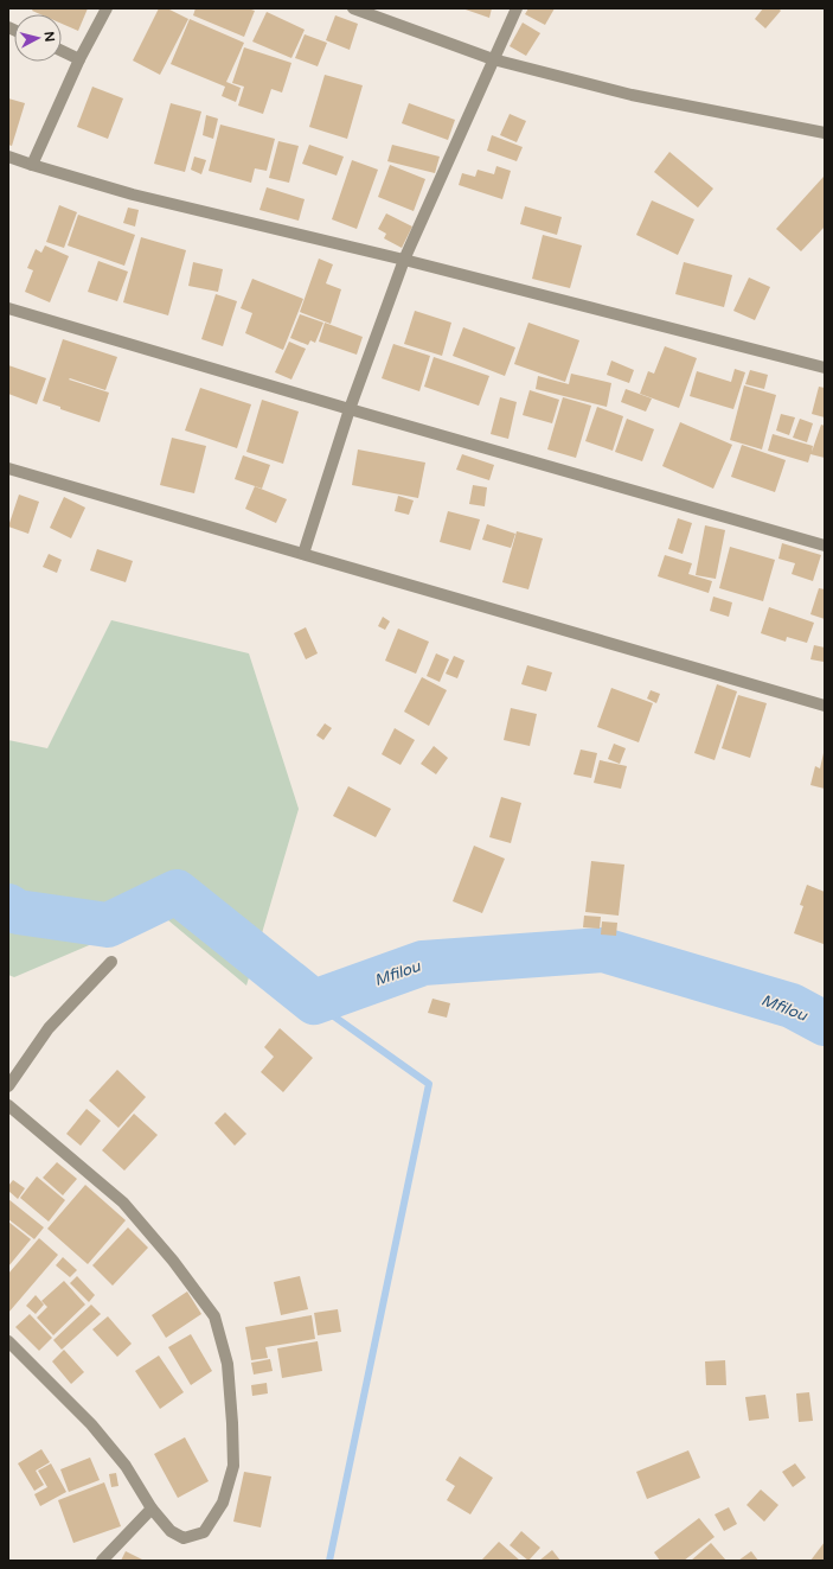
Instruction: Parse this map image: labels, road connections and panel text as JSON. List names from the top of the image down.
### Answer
{
  "water": ["Mfilou"],
  "north": "right"
}
